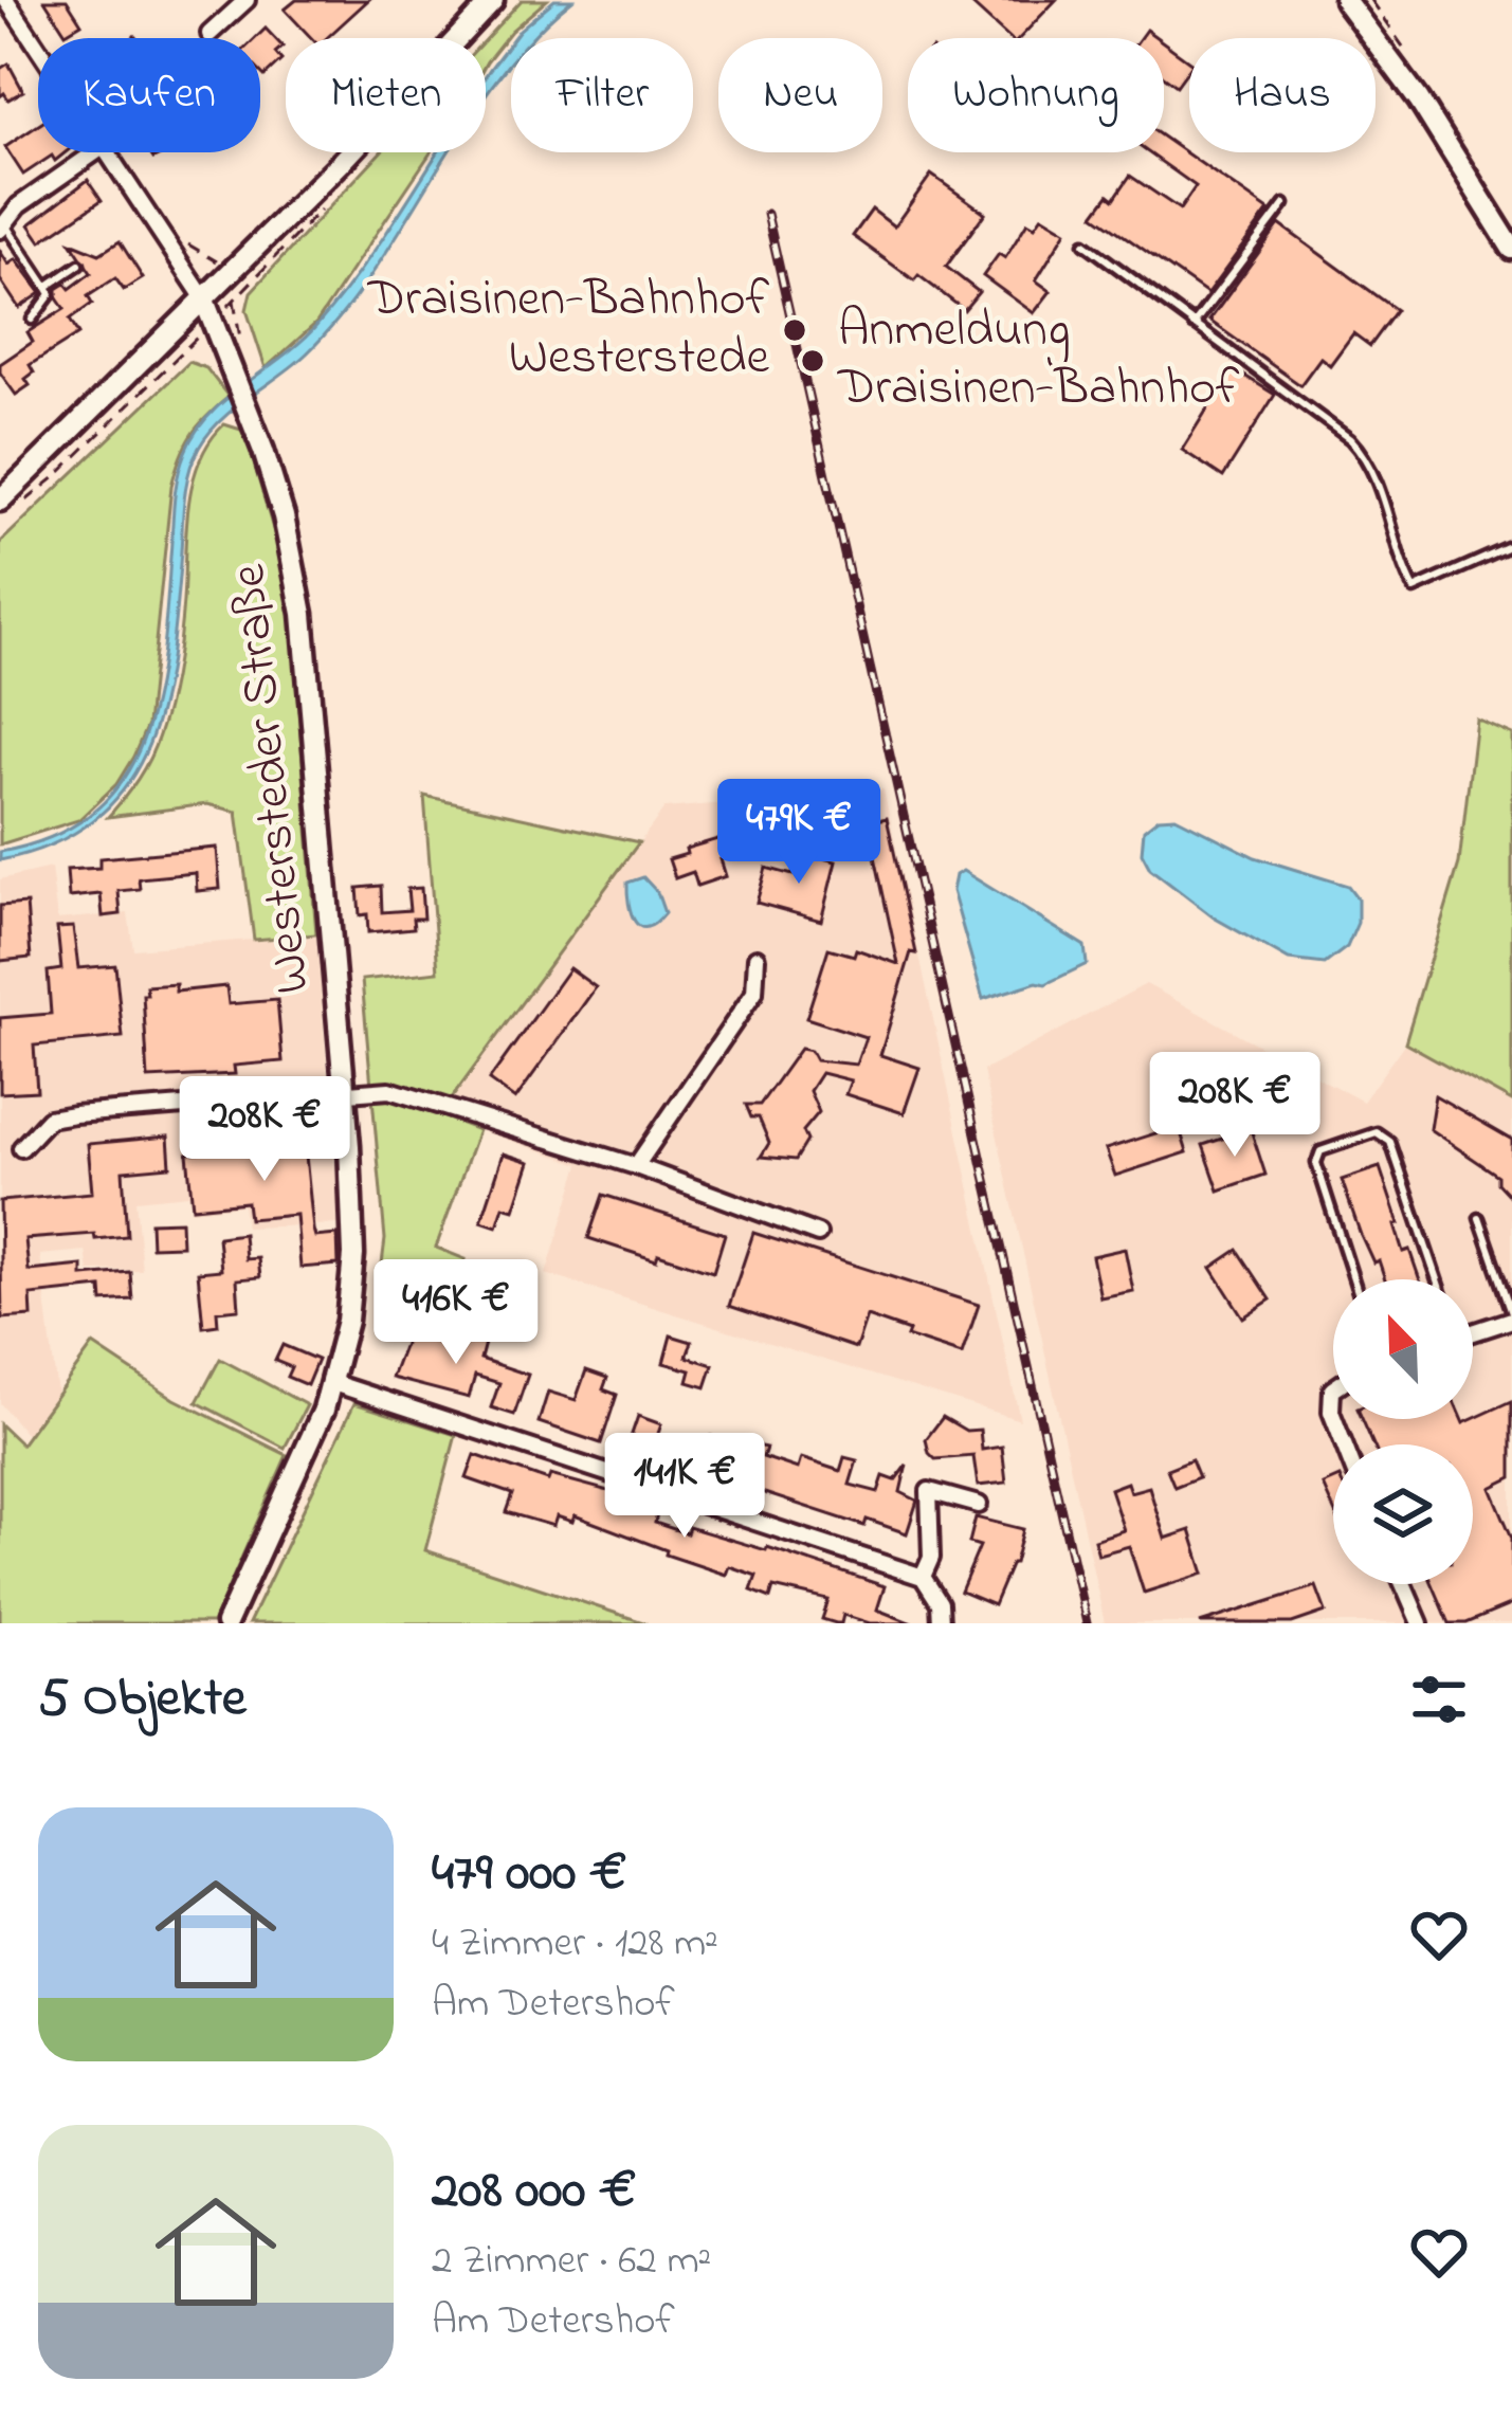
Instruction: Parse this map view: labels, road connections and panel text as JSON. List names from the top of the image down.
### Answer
{
  "streets": {
    "main road": ["Westersteder Straße"]
  },
  "places": ["Draisinen-Bahnhof Westerstede", "Anmeldung Draisinen-Bahnhof"],
  "north": "top left",
  "page": {
    "chip": [
      "Kaufen",
      "Mieten",
      "Filter",
      "Neu",
      "Wohnung",
      "Haus"
    ],
    "price": [
      "479K €",
      "208K €",
      "208K €",
      "416K €",
      "141K €"
    ],
    "heading": "5 Objekte",
    "list": [
      {
        "name": "479 000 €",
        "note": "4 Zimmer · 128 m² · Am Detershof"
      },
      {
        "name": "208 000 €",
        "note": "2 Zimmer · 62 m² · Am Detershof"
      }
    ]
  }
}
